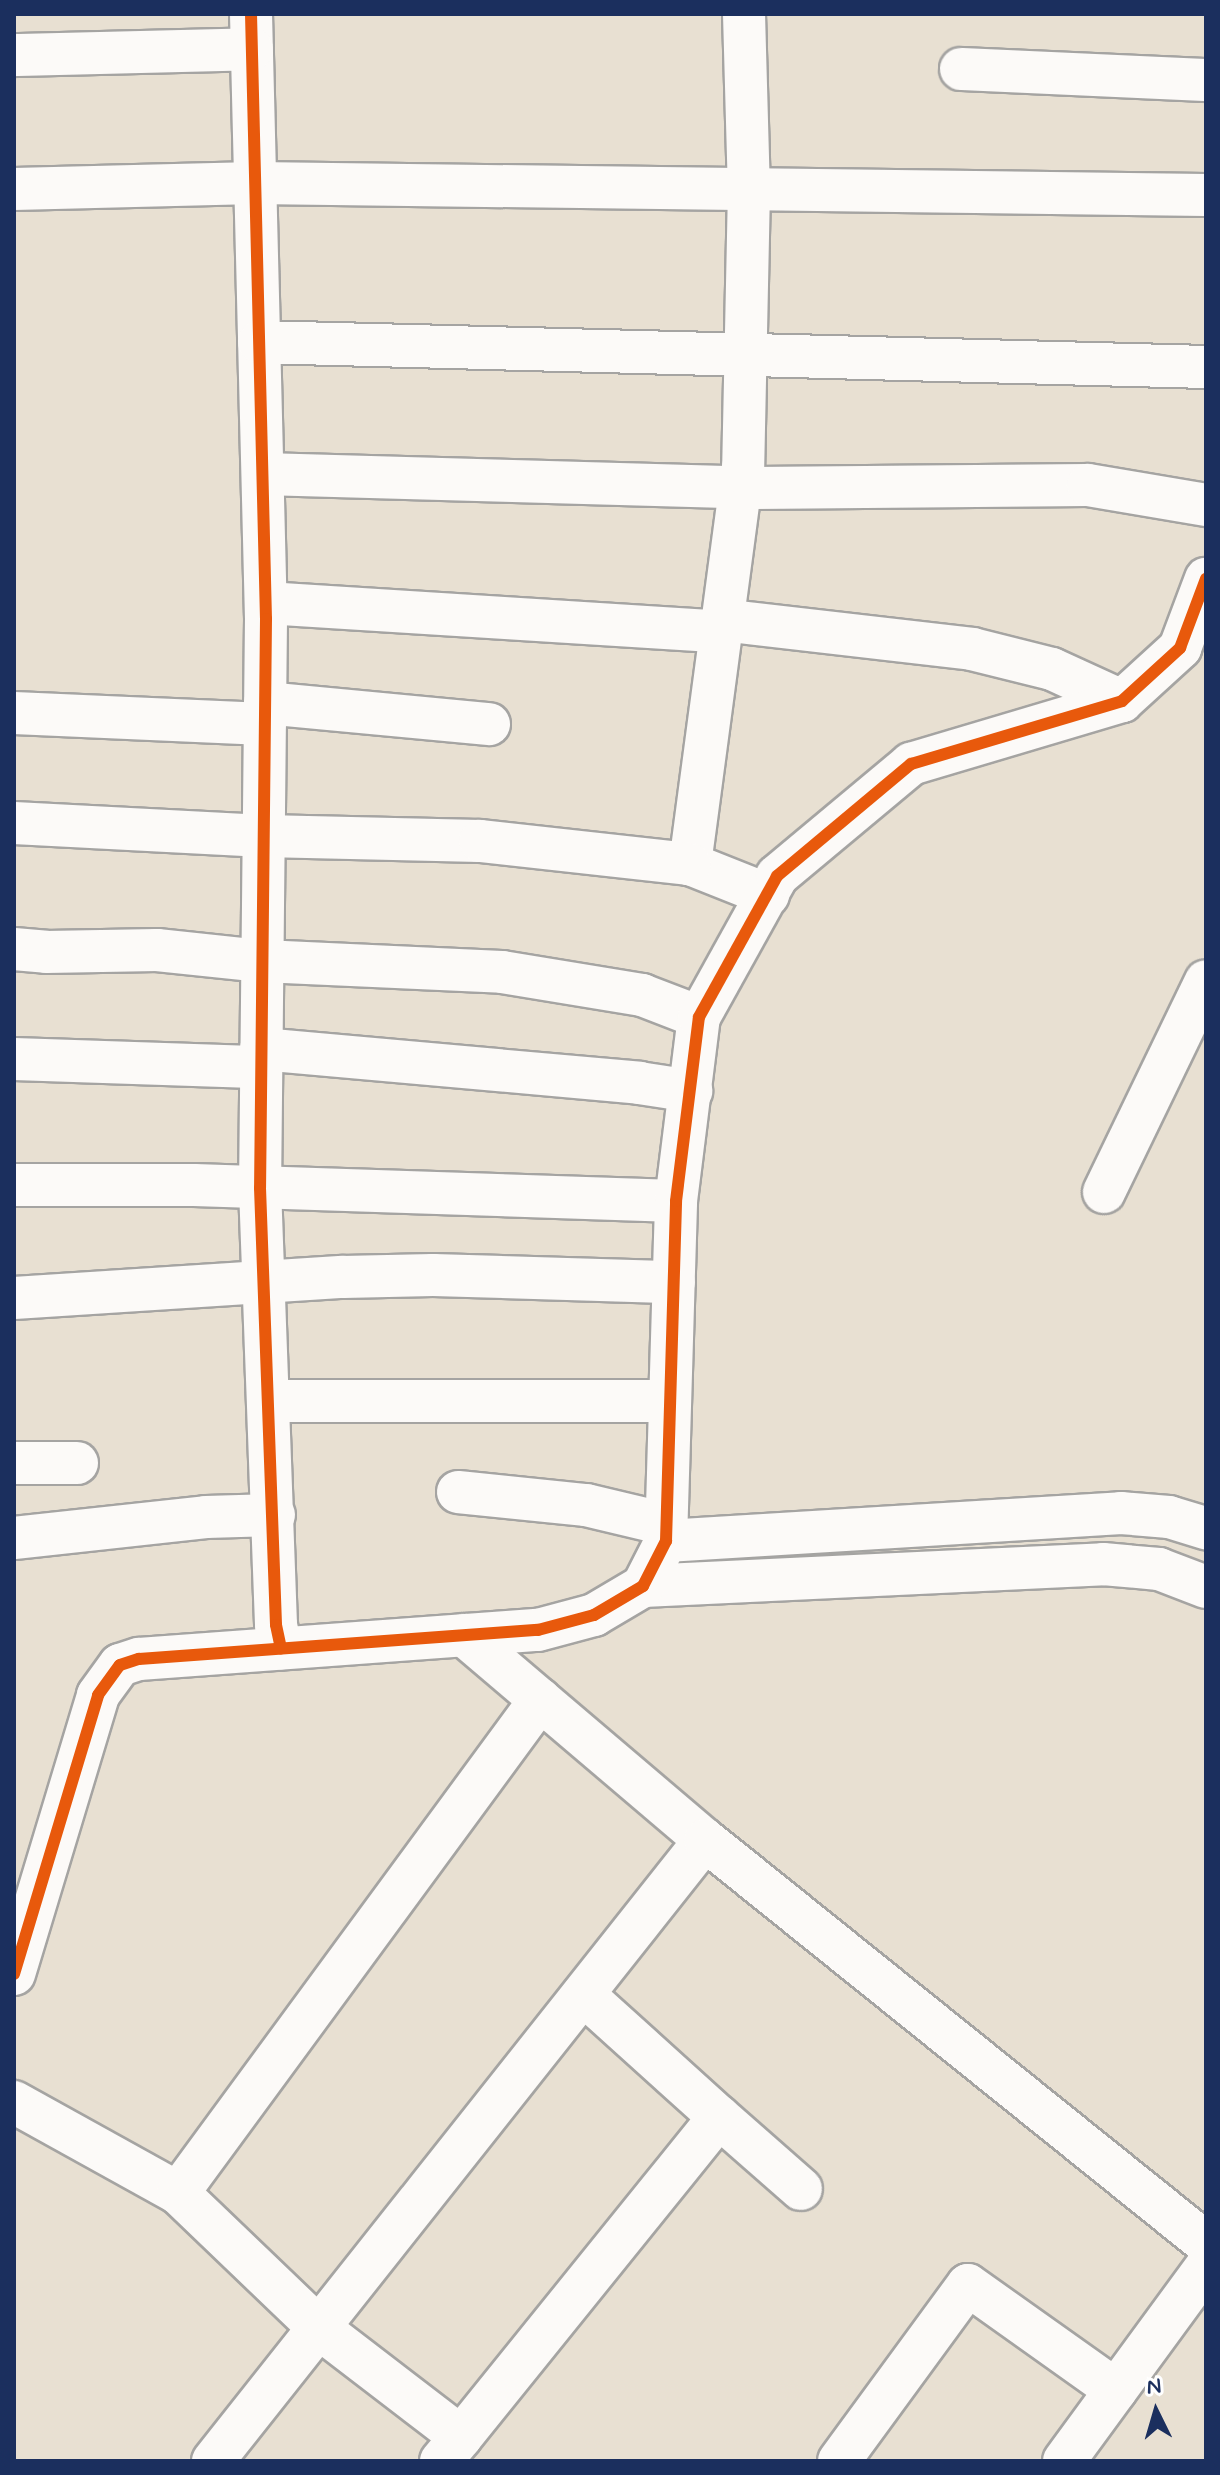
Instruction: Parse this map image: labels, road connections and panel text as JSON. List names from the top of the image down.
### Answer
{
  "north": "top"
}
